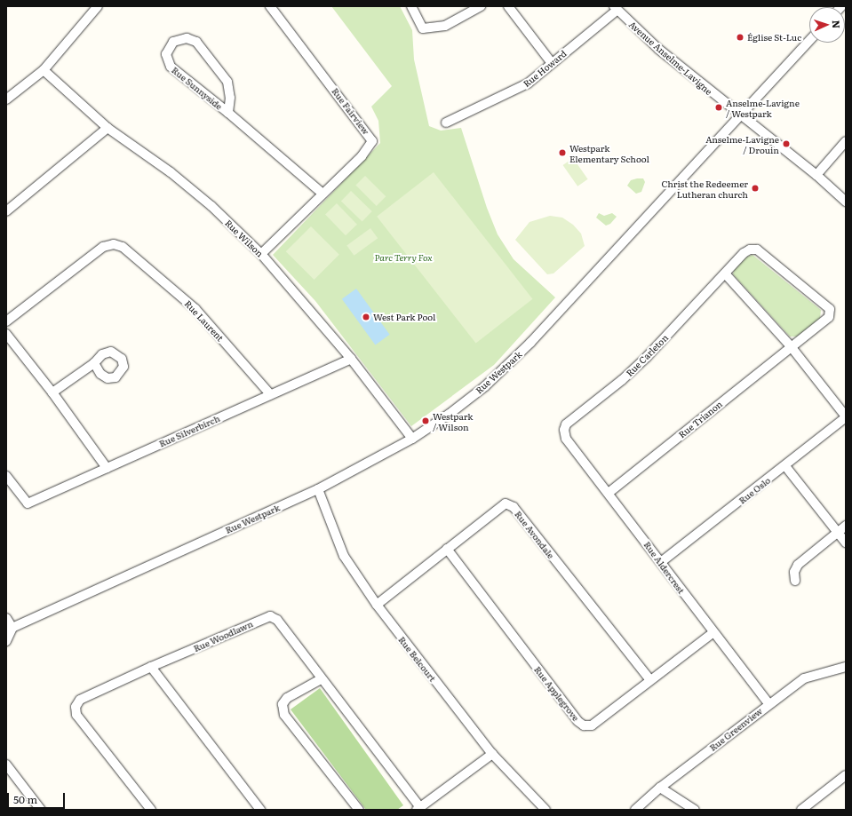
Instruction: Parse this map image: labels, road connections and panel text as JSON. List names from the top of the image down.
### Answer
{
  "streets": {
    "street": [
      "Avenue Anselme-Lavigne",
      "Rue Howard",
      "Rue Sunnyside",
      "Rue Fairview",
      "Rue Wilson",
      "Rue Laurent",
      "Rue Carleton",
      "Rue Westpark",
      "Rue Trianon",
      "Rue Silverbirch",
      "Rue Oslo",
      "Rue Avondale",
      "Rue Aldercrest",
      "Rue Woodlawn",
      "Rue Belcourt",
      "Rue Applegrove",
      "Rue Greenview"
    ]
  },
  "crossings": [
    ["Avenue Anselme-Lavigne", "Rue Howard"],
    ["Avenue Anselme-Lavigne", "Rue Westpark"],
    ["Rue Sunnyside", "Rue Fairview"],
    ["Rue Fairview", "Rue Wilson"],
    ["Rue Wilson", "Rue Westpark"],
    ["Rue Wilson", "Rue Silverbirch"],
    ["Rue Laurent", "Rue Silverbirch"],
    ["Rue Carleton", "Rue Trianon"],
    ["Rue Carleton", "Rue Aldercrest"],
    ["Rue Westpark", "Rue Belcourt"],
    ["Rue Trianon", "Rue Aldercrest"],
    ["Rue Oslo", "Rue Aldercrest"],
    ["Rue Avondale", "Rue Belcourt"],
    ["Rue Avondale", "Rue Applegrove"],
    ["Rue Aldercrest", "Rue Applegrove"],
    ["Rue Aldercrest", "Rue Greenview"]
  ],
  "parks": ["Parc Terry Fox"],
  "places": [
    "Église St-Luc",
    "Anselme-Lavigne / Westpark",
    "Anselme-Lavigne / Drouin",
    "Westpark Elementary School",
    "Christ the Redeemer Lutheran church",
    "West Park Pool",
    "Westpark / Wilson"
  ],
  "scale_bar": "50 m",
  "north": "right"
}
